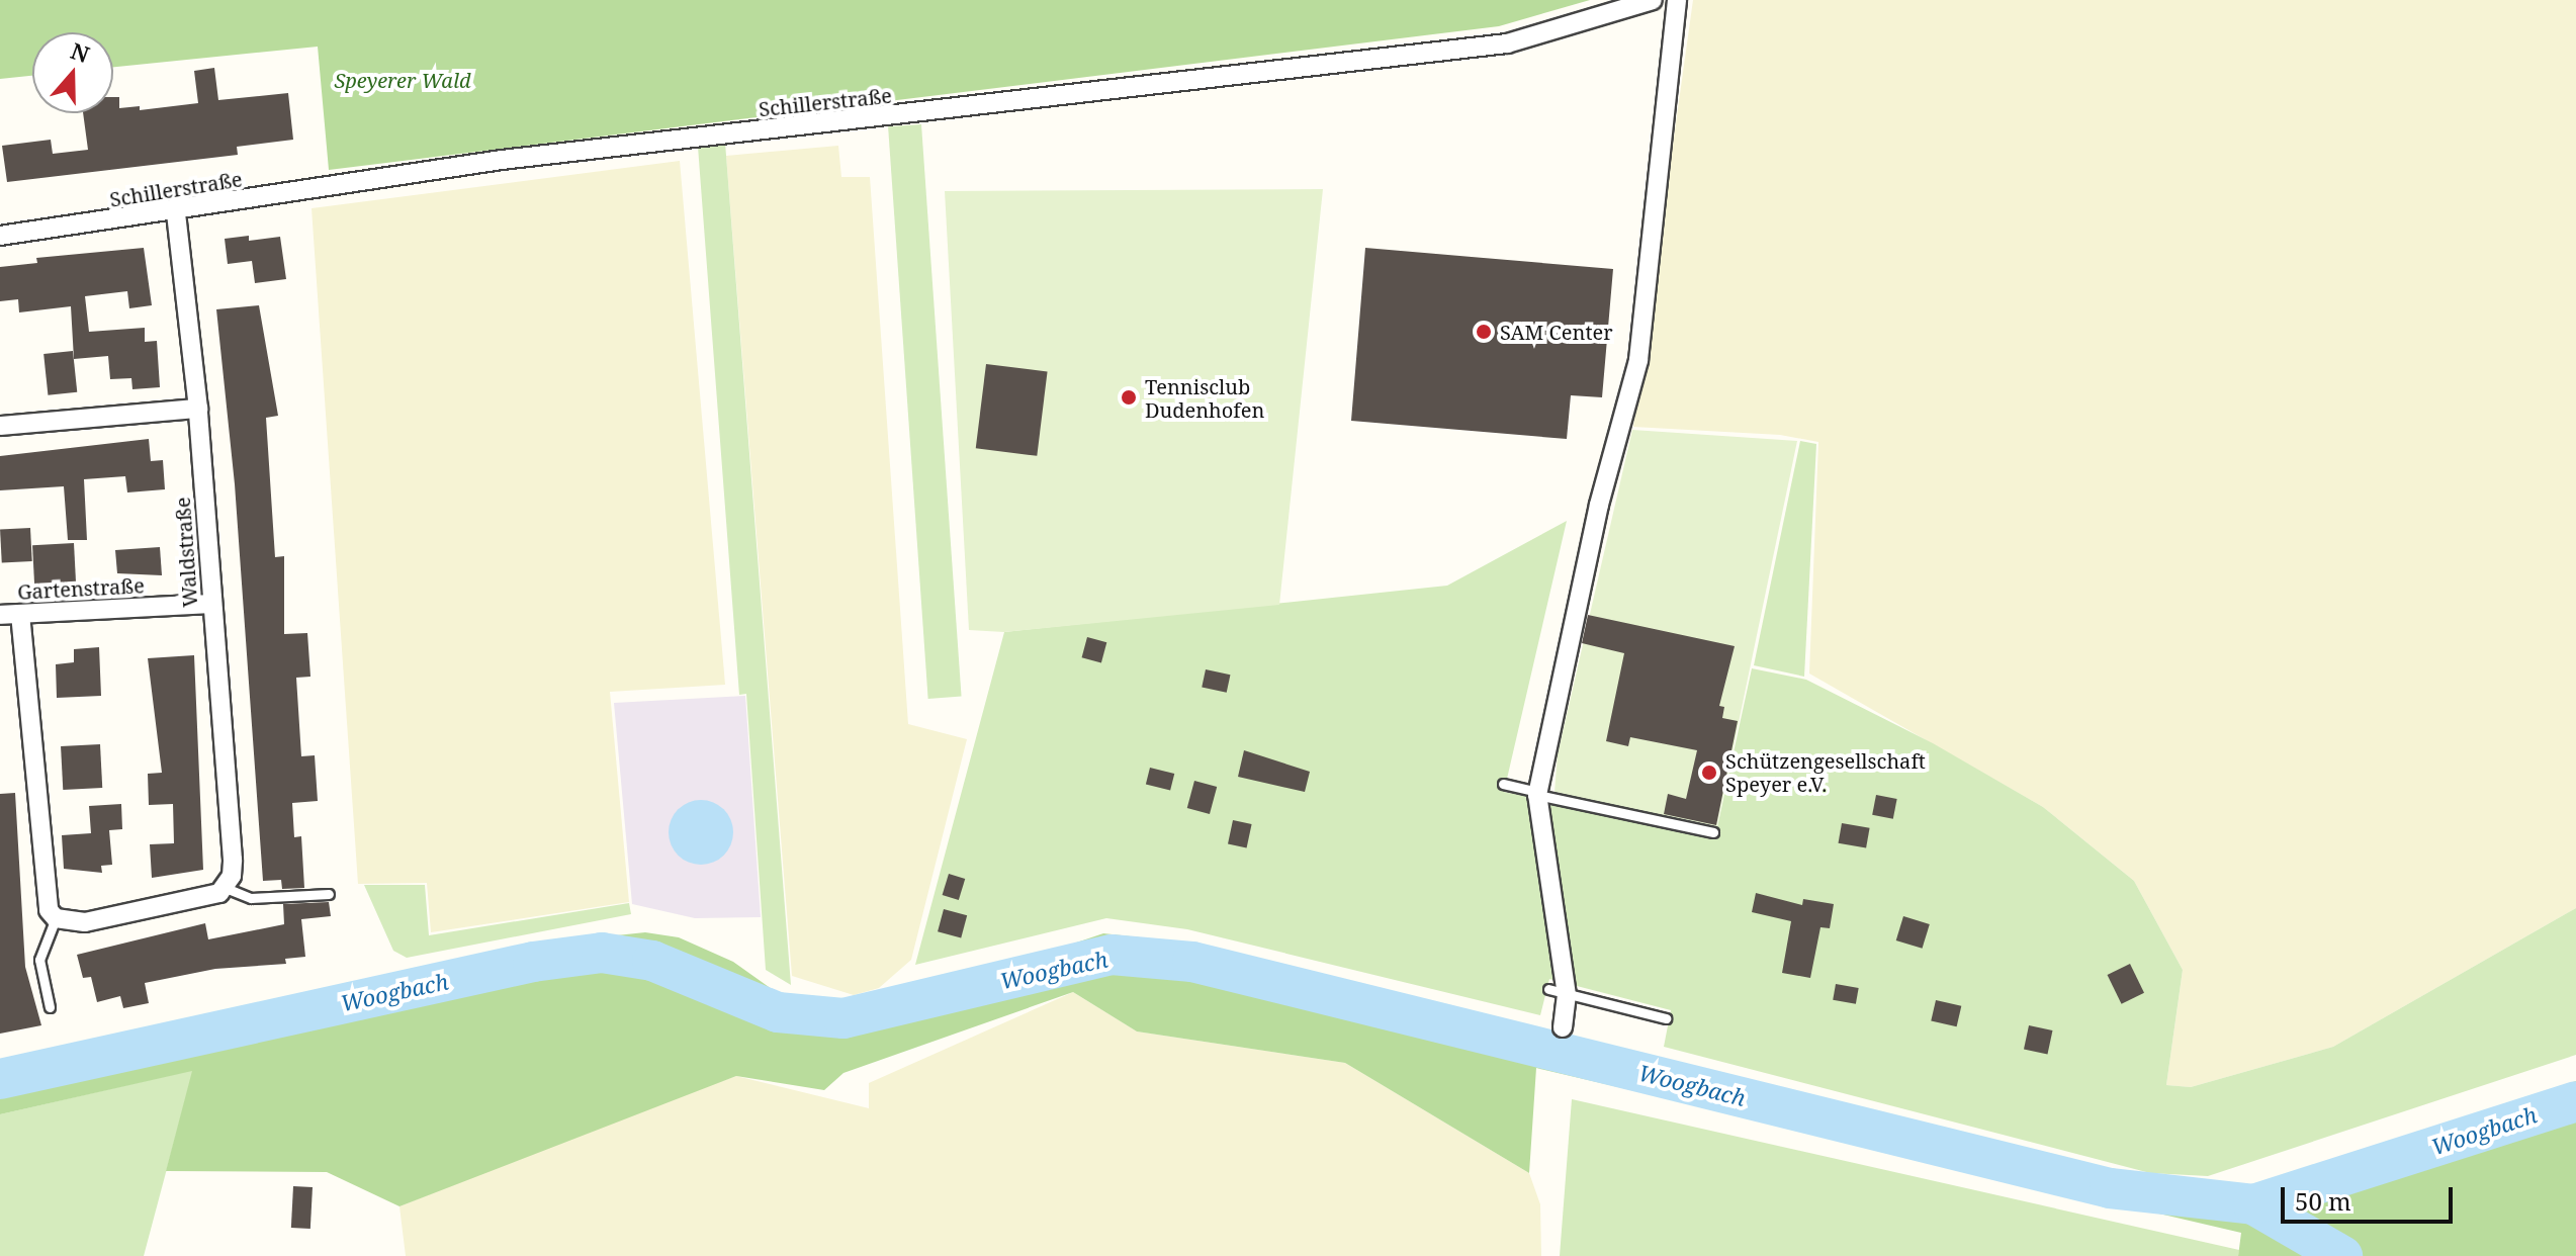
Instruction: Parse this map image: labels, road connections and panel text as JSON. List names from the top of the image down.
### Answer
{
  "streets": {
    "street": ["Schillerstraße", "Waldstraße", "Gartenstraße"]
  },
  "crossings": [
    ["Schillerstraße", "Waldstraße"],
    ["Waldstraße", "Gartenstraße"]
  ],
  "water": ["Woogbach"],
  "parks": ["Speyerer Wald"],
  "places": ["SAM Center", "Tennisclub Dudenhofen", "Schützengesellschaft Speyer e.V."],
  "scale_bar": "50 m",
  "north": "top"
}
